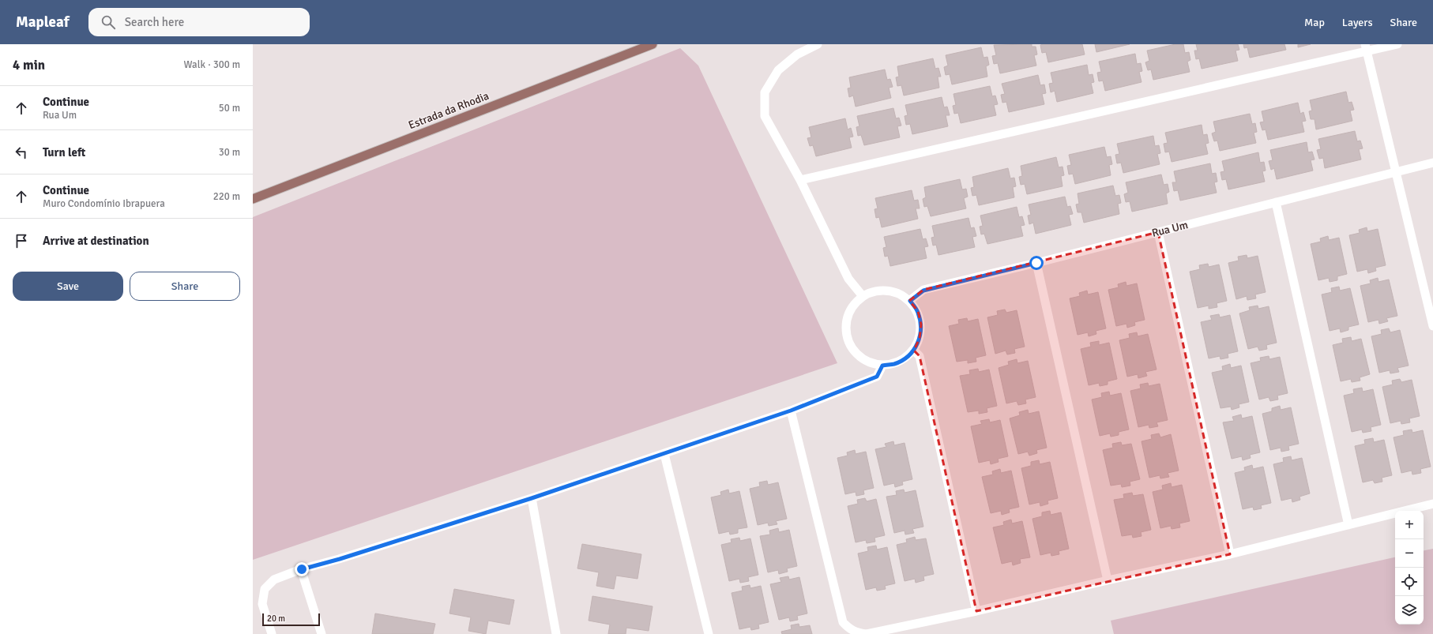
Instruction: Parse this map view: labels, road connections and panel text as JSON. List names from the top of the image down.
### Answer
{
  "streets": {
    "main road": ["Estrada da Rhodia"],
    "street": ["Rua Um"]
  },
  "scale_bar": "20 m",
  "page": {
    "header": "Mapleaf",
    "search": "Search here",
    "nav": ["Map", "Layers", "Share"],
    "heading": ["4 min", "Walk · 300 m"],
    "list": [
      ["Continue", "Rua Um", "50 m"],
      ["Turn left", "30 m"],
      ["Continue", "Muro Condomínio Ibrapuera", "220 m"],
      "Arrive at destination"
    ],
    "buttons": ["Save", "Share"],
    "map_buttons": ["+", "−"],
    "scale": "20 m"
  }
}
